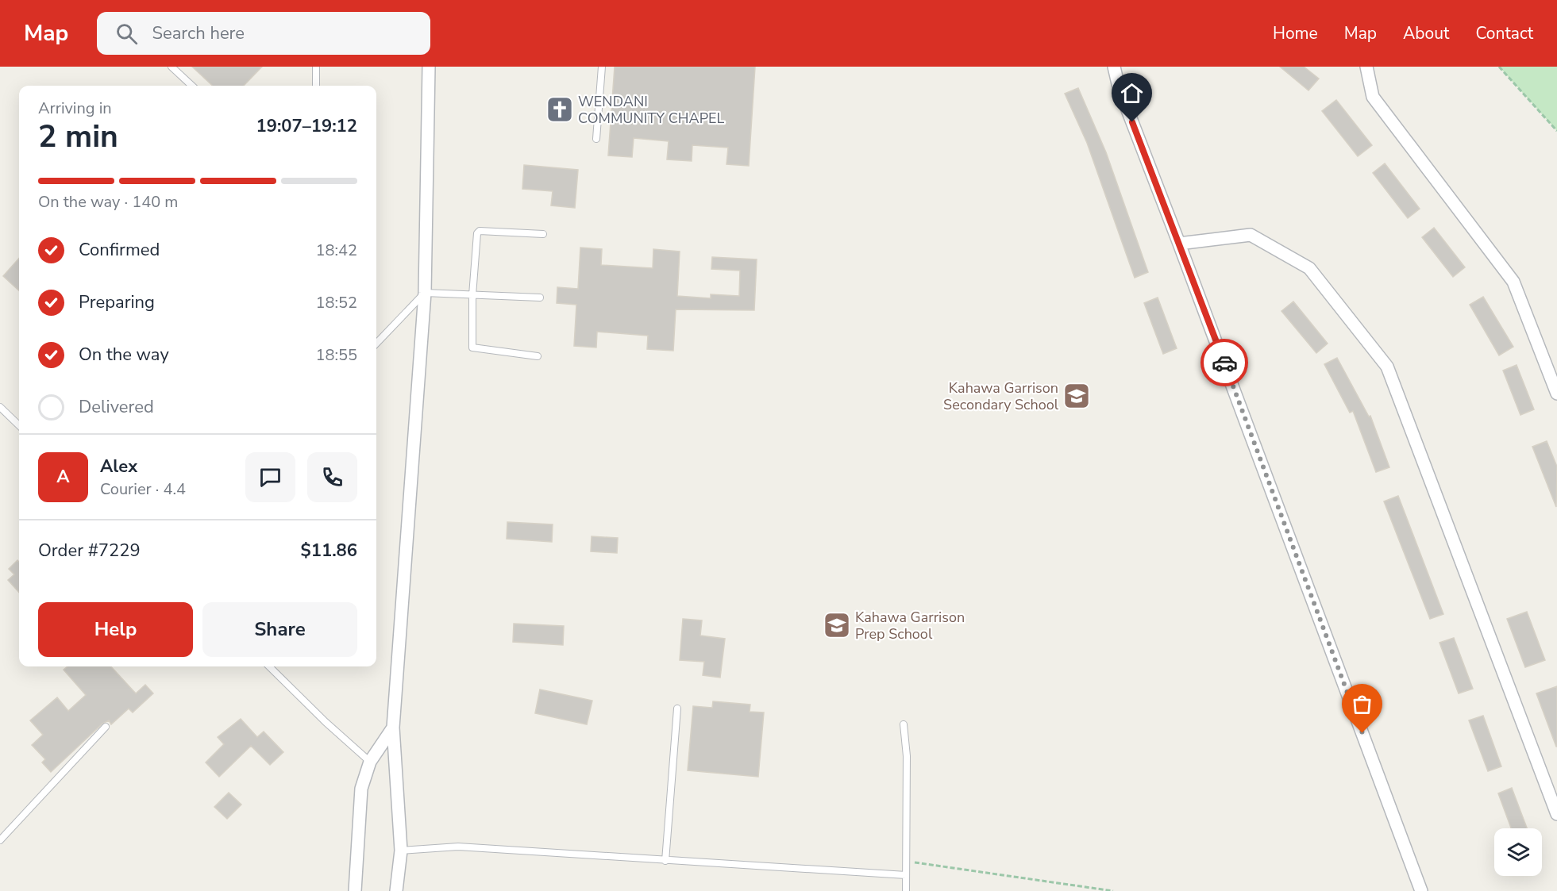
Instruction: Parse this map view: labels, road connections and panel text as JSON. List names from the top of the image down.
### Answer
{
  "places": {
    "church": ["WENDANI COMMUNITY CHAPEL"],
    "school or university": ["Kahawa Garrison Secondary School", "Kahawa Garrison Prep School"]
  },
  "page": {
    "header": "Map",
    "search": "Search here",
    "nav": [
      "Home",
      "Map",
      "About",
      "Contact"
    ],
    "heading": ["2 min", "Arriving in", "19:07–19:12"],
    "panel": [
      "Alex",
      "Courier · 4.4",
      "Order #7229",
      "$11.86"
    ],
    "bar": "On the way · 140 m",
    "list": [
      ["Confirmed", "18:42"],
      ["Preparing", "18:52"],
      ["On the way", "18:55"],
      "Delivered"
    ],
    "round": "A",
    "buttons": ["Help", "Share"]
  }
}
